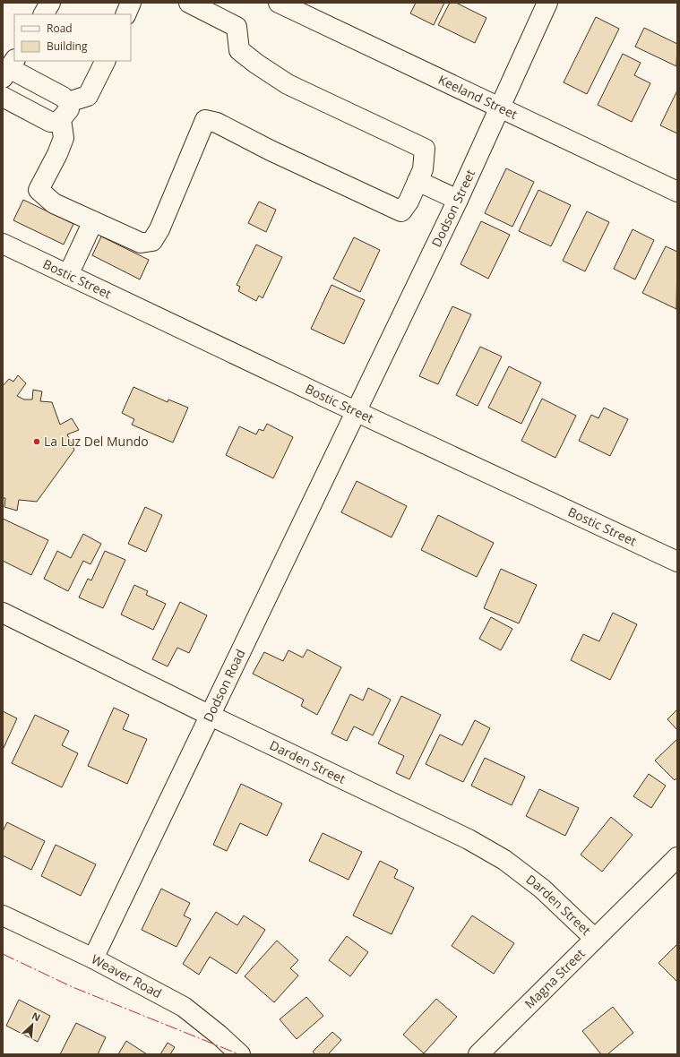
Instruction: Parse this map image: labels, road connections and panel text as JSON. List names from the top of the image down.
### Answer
{
  "streets": {
    "street": [
      "Keeland Street",
      "Dodson Street",
      "Bostic Street",
      "Dodson Road",
      "Darden Street",
      "Weaver Road",
      "Magna Street"
    ]
  },
  "crossings": [
    ["Keeland Street", "Dodson Street"],
    ["Dodson Street", "Bostic Street"],
    ["Dodson Street", "Dodson Road"],
    ["Bostic Street", "Dodson Road"],
    ["Dodson Road", "Darden Street"],
    ["Dodson Road", "Weaver Road"],
    ["Darden Street", "Magna Street"]
  ],
  "places": ["La Luz Del Mundo"],
  "legend": ["Road", "Building"],
  "north": "top right"
}
